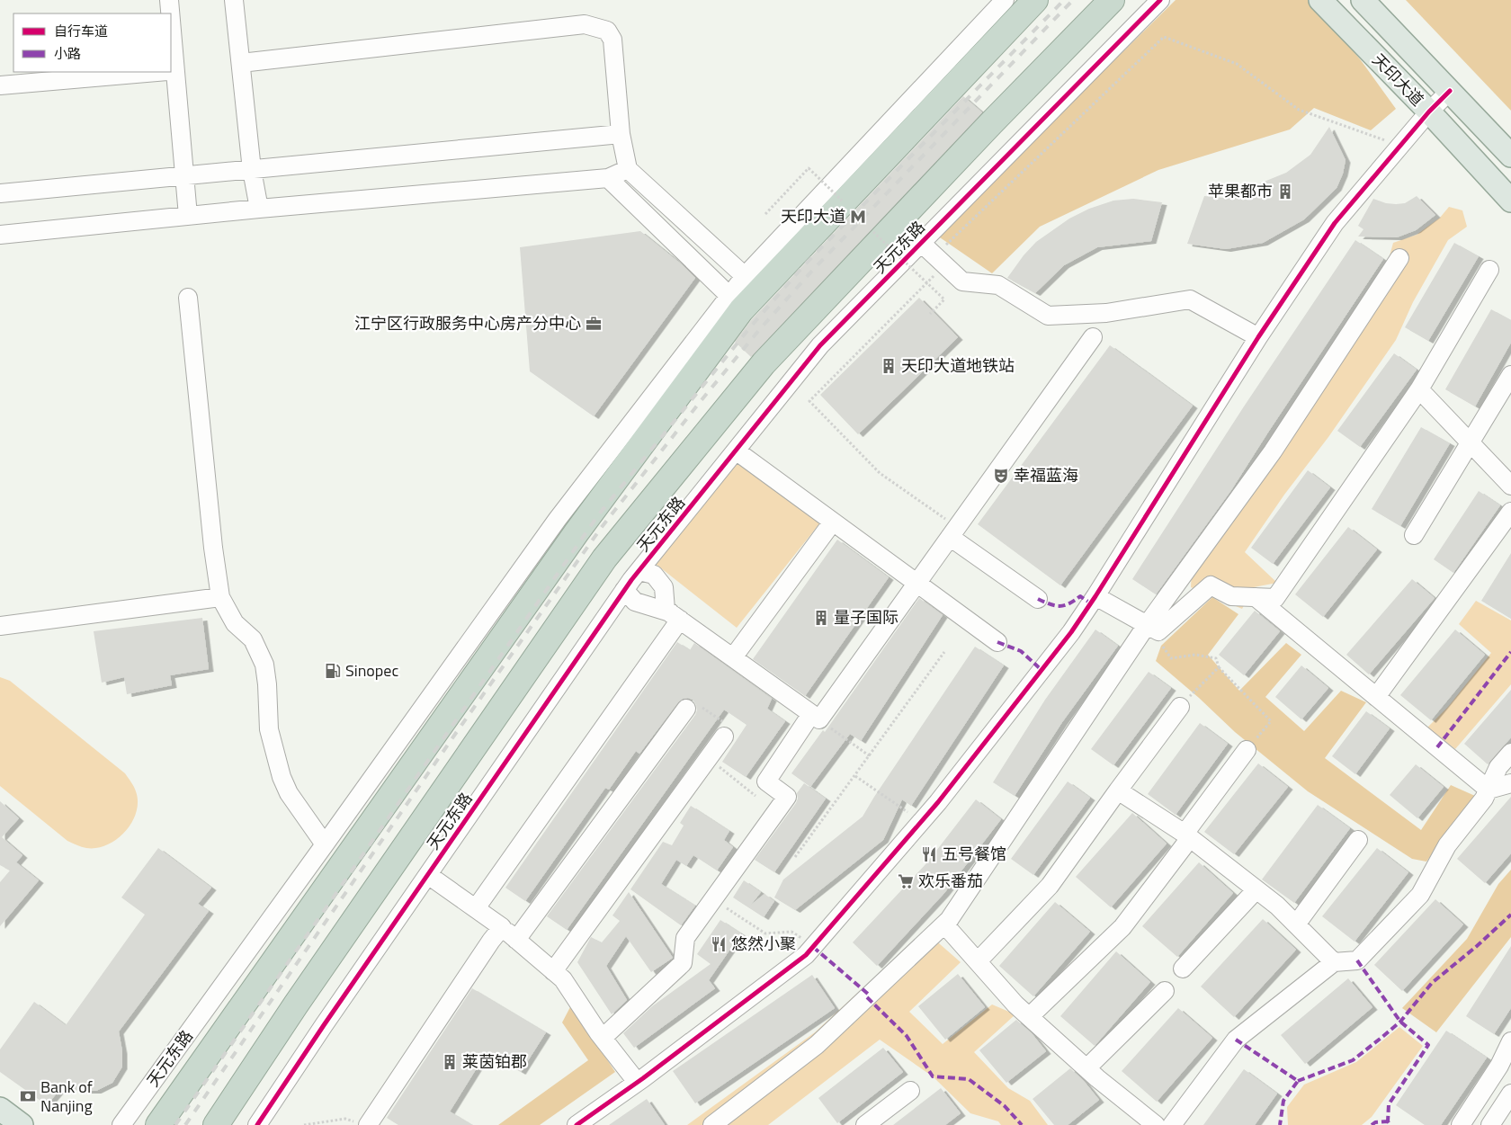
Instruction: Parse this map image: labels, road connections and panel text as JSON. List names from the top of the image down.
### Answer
{
  "streets": {
    "highway": ["天元东路"],
    "main road": ["天印大道"]
  },
  "places": {
    "building": [
      "苹果都市",
      "天印大道地铁站",
      "量子国际",
      "莱茵铂郡"
    ],
    "metro station": ["天印大道"],
    "office": ["江宁区行政服务中心房产分中心"],
    "theatre": ["幸福蓝海"],
    "fuel station": ["Sinopec"],
    "restaurant": ["五号餐馆", "悠然小聚"],
    "supermarket": ["欢乐番茄"],
    "bank": ["Bank of Nanjing"]
  },
  "legend": ["自行车道", "小路"]
}
